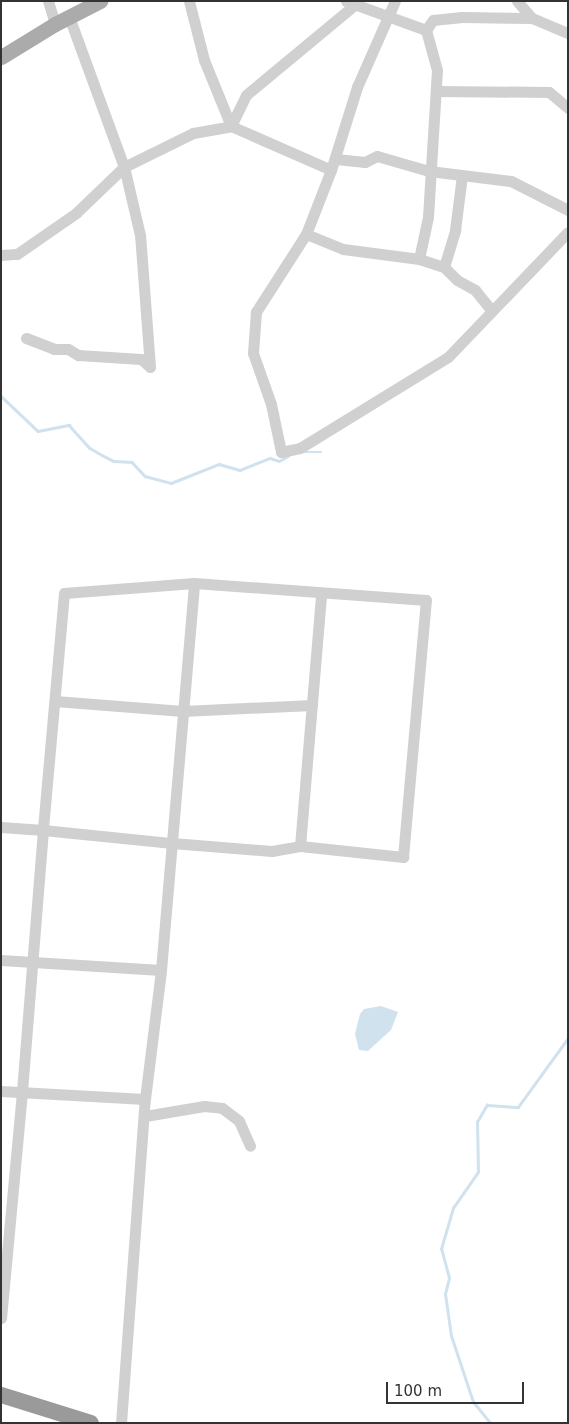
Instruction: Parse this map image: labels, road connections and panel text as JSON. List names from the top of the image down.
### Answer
{
  "scale_bar": "100 m"
}
